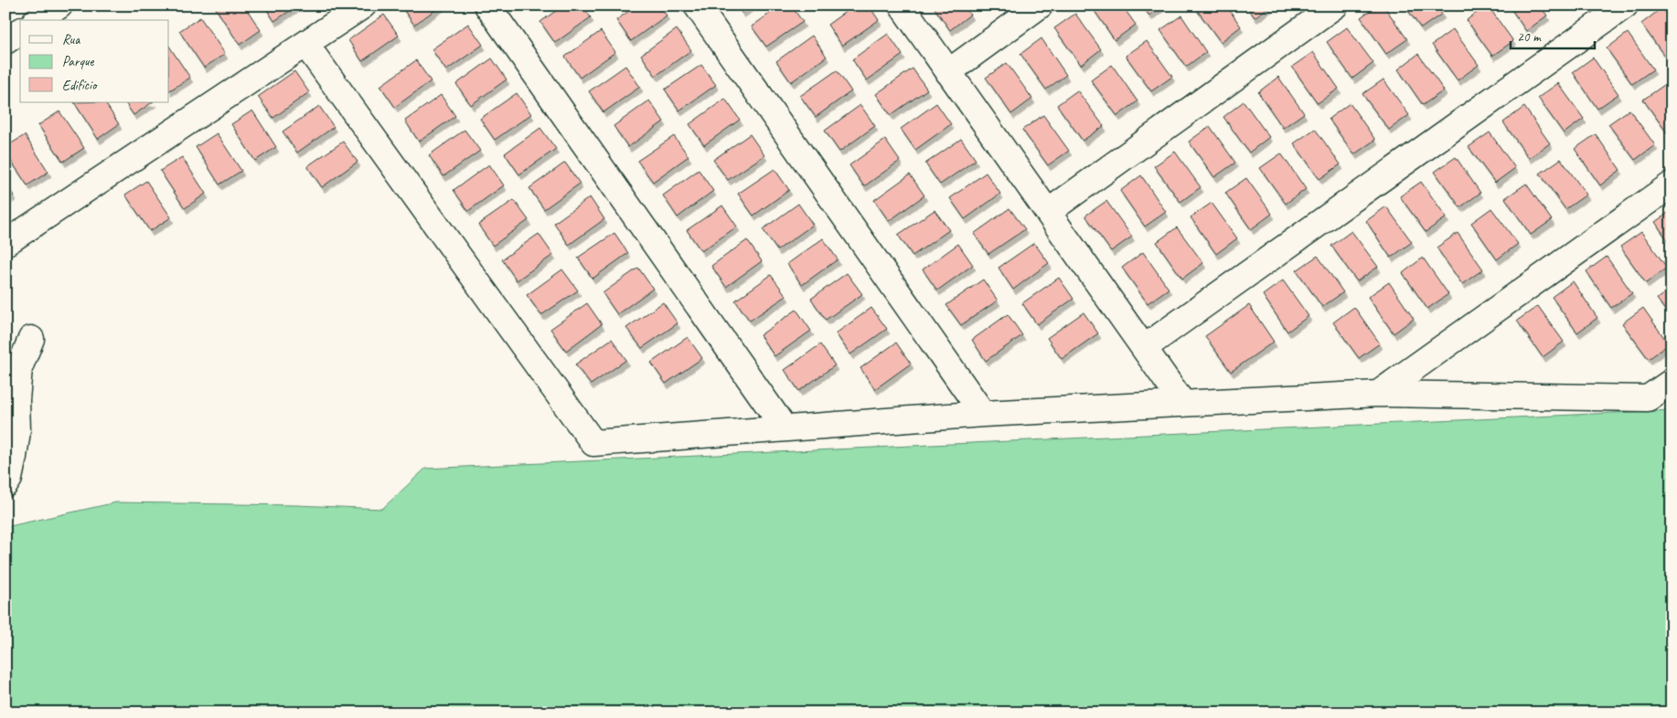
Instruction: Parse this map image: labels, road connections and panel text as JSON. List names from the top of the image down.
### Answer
{
  "legend": ["Rua", "Parque", "Edifício"],
  "scale_bar": "20 m"
}
